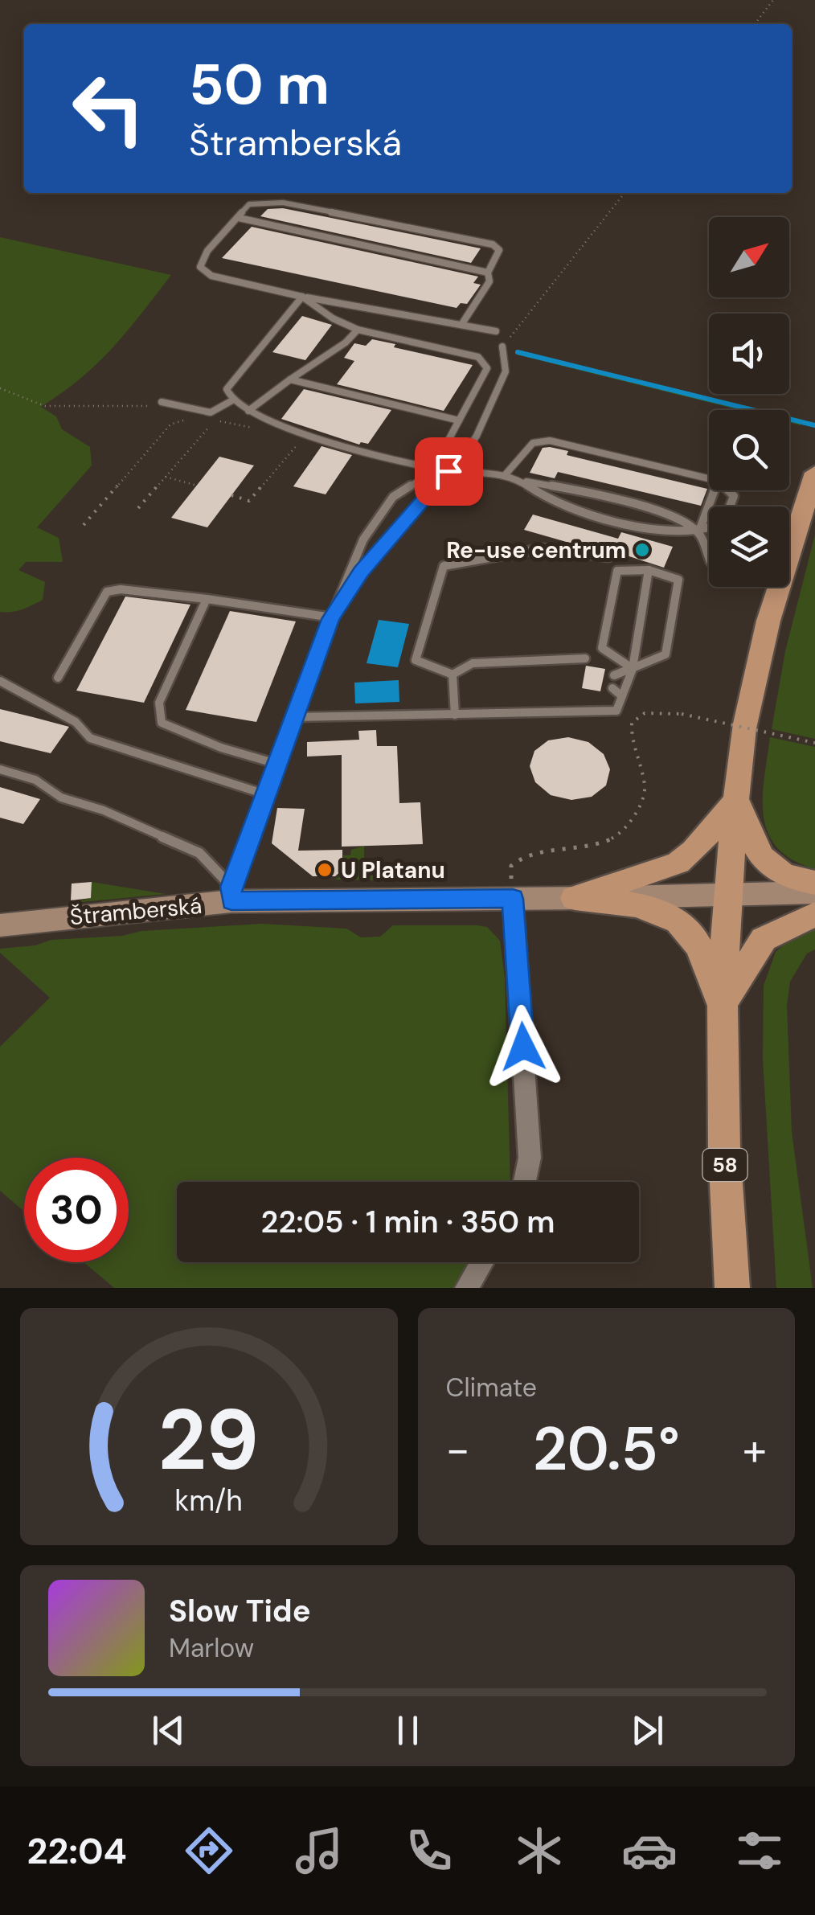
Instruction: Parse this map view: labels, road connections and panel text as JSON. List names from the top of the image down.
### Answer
{
  "streets": {
    "main road": ["58"],
    "street": ["Štramberská"]
  },
  "crossings": [
    ["Štramberská", "58"]
  ],
  "places": ["Re-use centrum", "U Platanu"],
  "north": "top right",
  "page": {
    "turn": ["50 m", "Štramberská"],
    "limit": "30",
    "trip": "22:05 · 1 min · 350 m",
    "tile": "Climate",
    "heat": ["−", "20.5°", "+"],
    "song": ["Slow Tide", "Marlow"],
    "tabs": "22:04",
    "gauge": ["29", "km/h"]
  }
}
